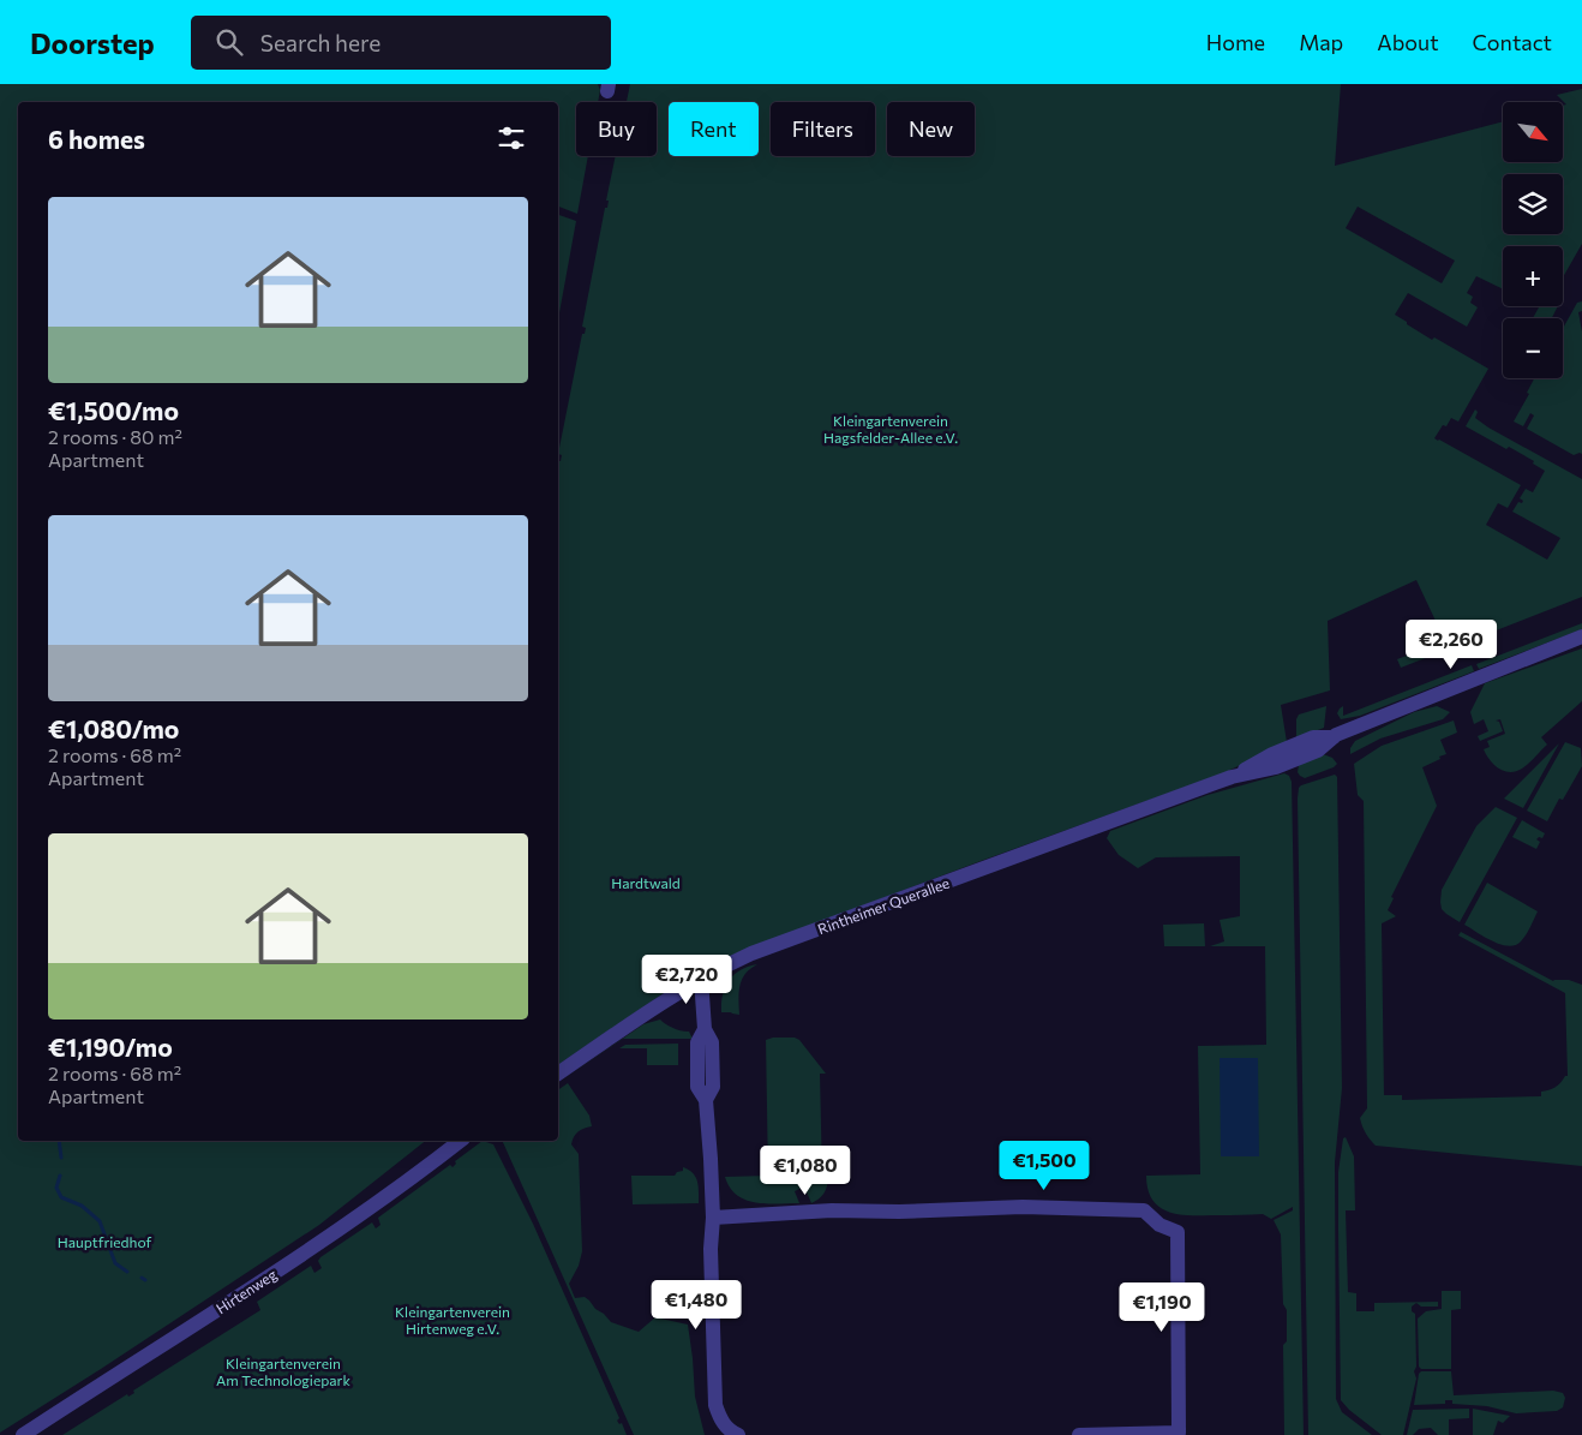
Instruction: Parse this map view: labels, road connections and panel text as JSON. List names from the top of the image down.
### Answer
{
  "streets": {
    "street": ["Rintheimer Querallee", "Hirtenweg"]
  },
  "parks": [
    "Kleingartenverein Hagsfelder-Allee e.V.",
    "Hardtwald",
    "Hauptfriedhof",
    "Kleingartenverein Hirtenweg e.V.",
    "Kleingartenverein Am Technologiepark"
  ],
  "north": "bottom right",
  "page": {
    "header": "Doorstep",
    "search": "Search here",
    "nav": [
      "Home",
      "Map",
      "About",
      "Contact"
    ],
    "map_buttons": ["+", "−"],
    "chip": [
      "Buy",
      "Rent",
      "Filters",
      "New"
    ],
    "heading": "6 homes",
    "list": [
      {
        "name": "€1,500/mo",
        "note": "2 rooms · 80 m² · Apartment"
      },
      {
        "name": "€1,080/mo",
        "note": "2 rooms · 68 m² · Apartment"
      },
      {
        "name": "€1,190/mo",
        "note": "2 rooms · 68 m² · Apartment"
      }
    ],
    "price": [
      "€2,260",
      "€2,720",
      "€1,500",
      "€1,080",
      "€1,480",
      "€1,190"
    ]
  }
}
